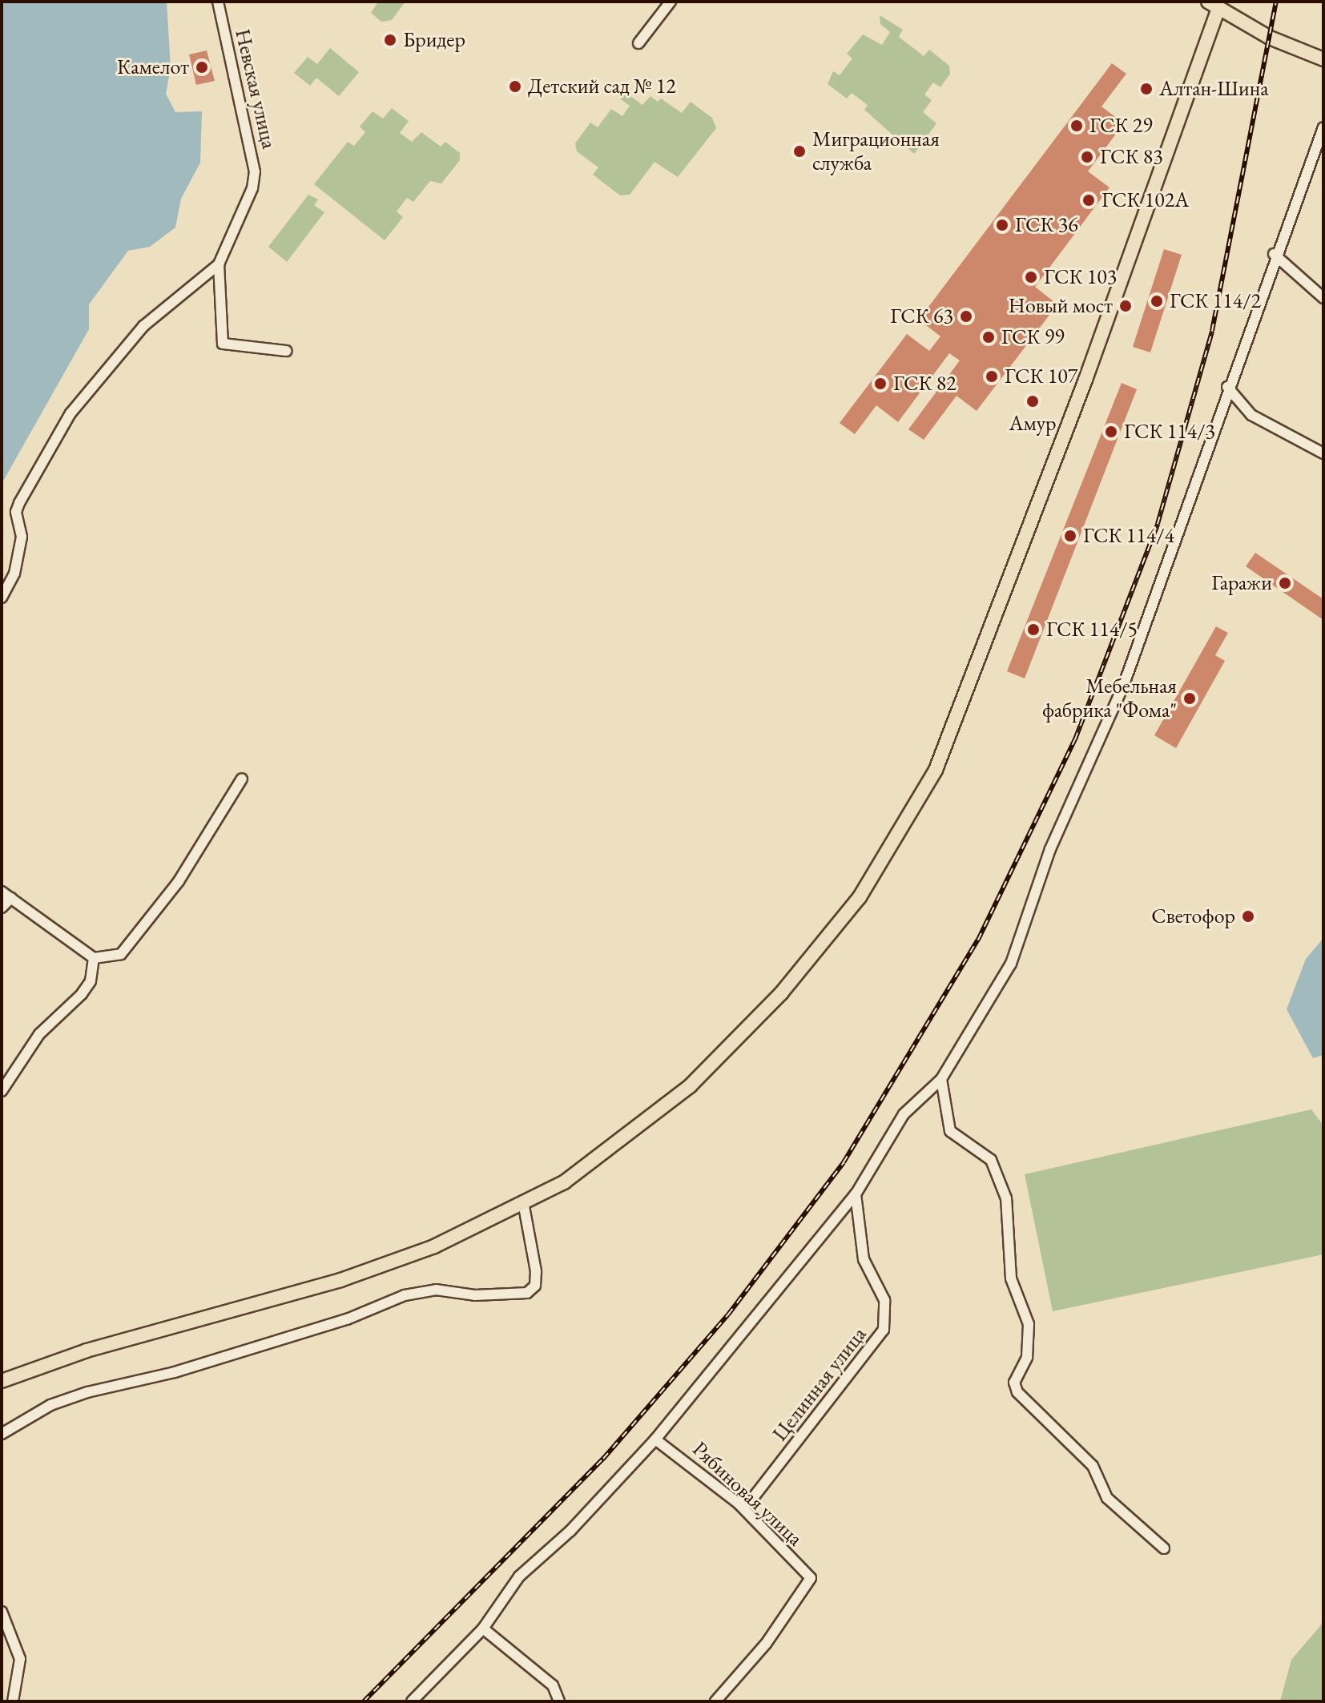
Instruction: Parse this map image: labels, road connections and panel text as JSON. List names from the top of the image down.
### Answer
{
  "streets": {
    "street": ["Невская улица", "Целинная улица", "Рябиновая улица"]
  },
  "crossings": [
    ["Целинная улица", "Рябиновая улица"]
  ],
  "places": [
    "Бридер",
    "Камелот",
    "Детский сад № 12",
    "Алтан-Шина",
    "ГСК 29",
    "Миграционная служба",
    "ГСК 83",
    "ГСК 102А",
    "ГСК 36",
    "ГСК 103",
    "ГСК 114/2",
    "Новый мост",
    "ГСК 63",
    "ГСК 99",
    "ГСК 107",
    "ГСК 82",
    "Амур",
    "ГСК 114/3",
    "ГСК 114/4",
    "Гаражи",
    "ГСК 114/5",
    "Мебельная фабрика \"Фома\"",
    "Светофор"
  ]
}
